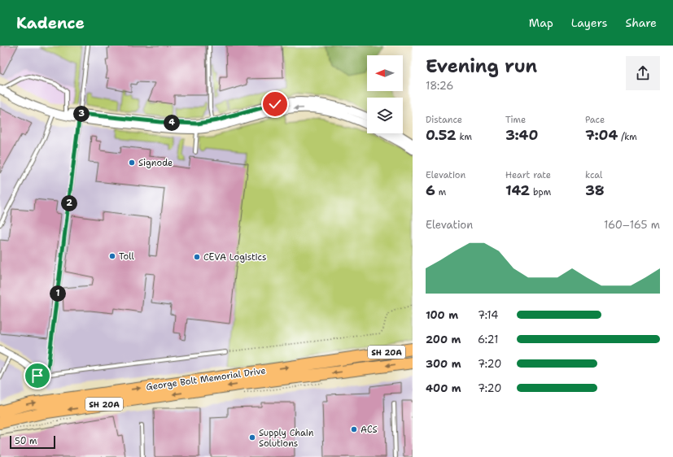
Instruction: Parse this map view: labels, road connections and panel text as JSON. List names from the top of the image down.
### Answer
{
  "streets": {
    "highway": ["SH 20A", "George Bolt Memorial Drive"]
  },
  "places": [
    "Signode",
    "Toll",
    "CEVA Logistics",
    "ACS",
    "Supply Chain Solutions"
  ],
  "scale_bar": "50 m",
  "north": "left",
  "page": {
    "header": "Kadence",
    "nav": ["Map", "Layers", "Share"],
    "heading": ["Evening run", "18:26"],
    "stats": [
      ["Distance", "0.52 km"],
      ["Time", "3:40"],
      ["Pace", "7:04 /km"],
      ["Elevation", "6 m"],
      ["Heart rate", "142 bpm"],
      ["kcal", "38"]
    ],
    "pins": [
      "3",
      "4",
      "2",
      "1"
    ],
    "chart": ["Elevation", "160–165 m"],
    "list": [
      {
        "name": "100 m",
        "note": "7:14"
      },
      {
        "name": "200 m",
        "note": "6:21"
      },
      {
        "name": "300 m",
        "note": "7:20"
      },
      {
        "name": "400 m",
        "note": "7:20"
      }
    ],
    "scale": "50 m"
  }
}
